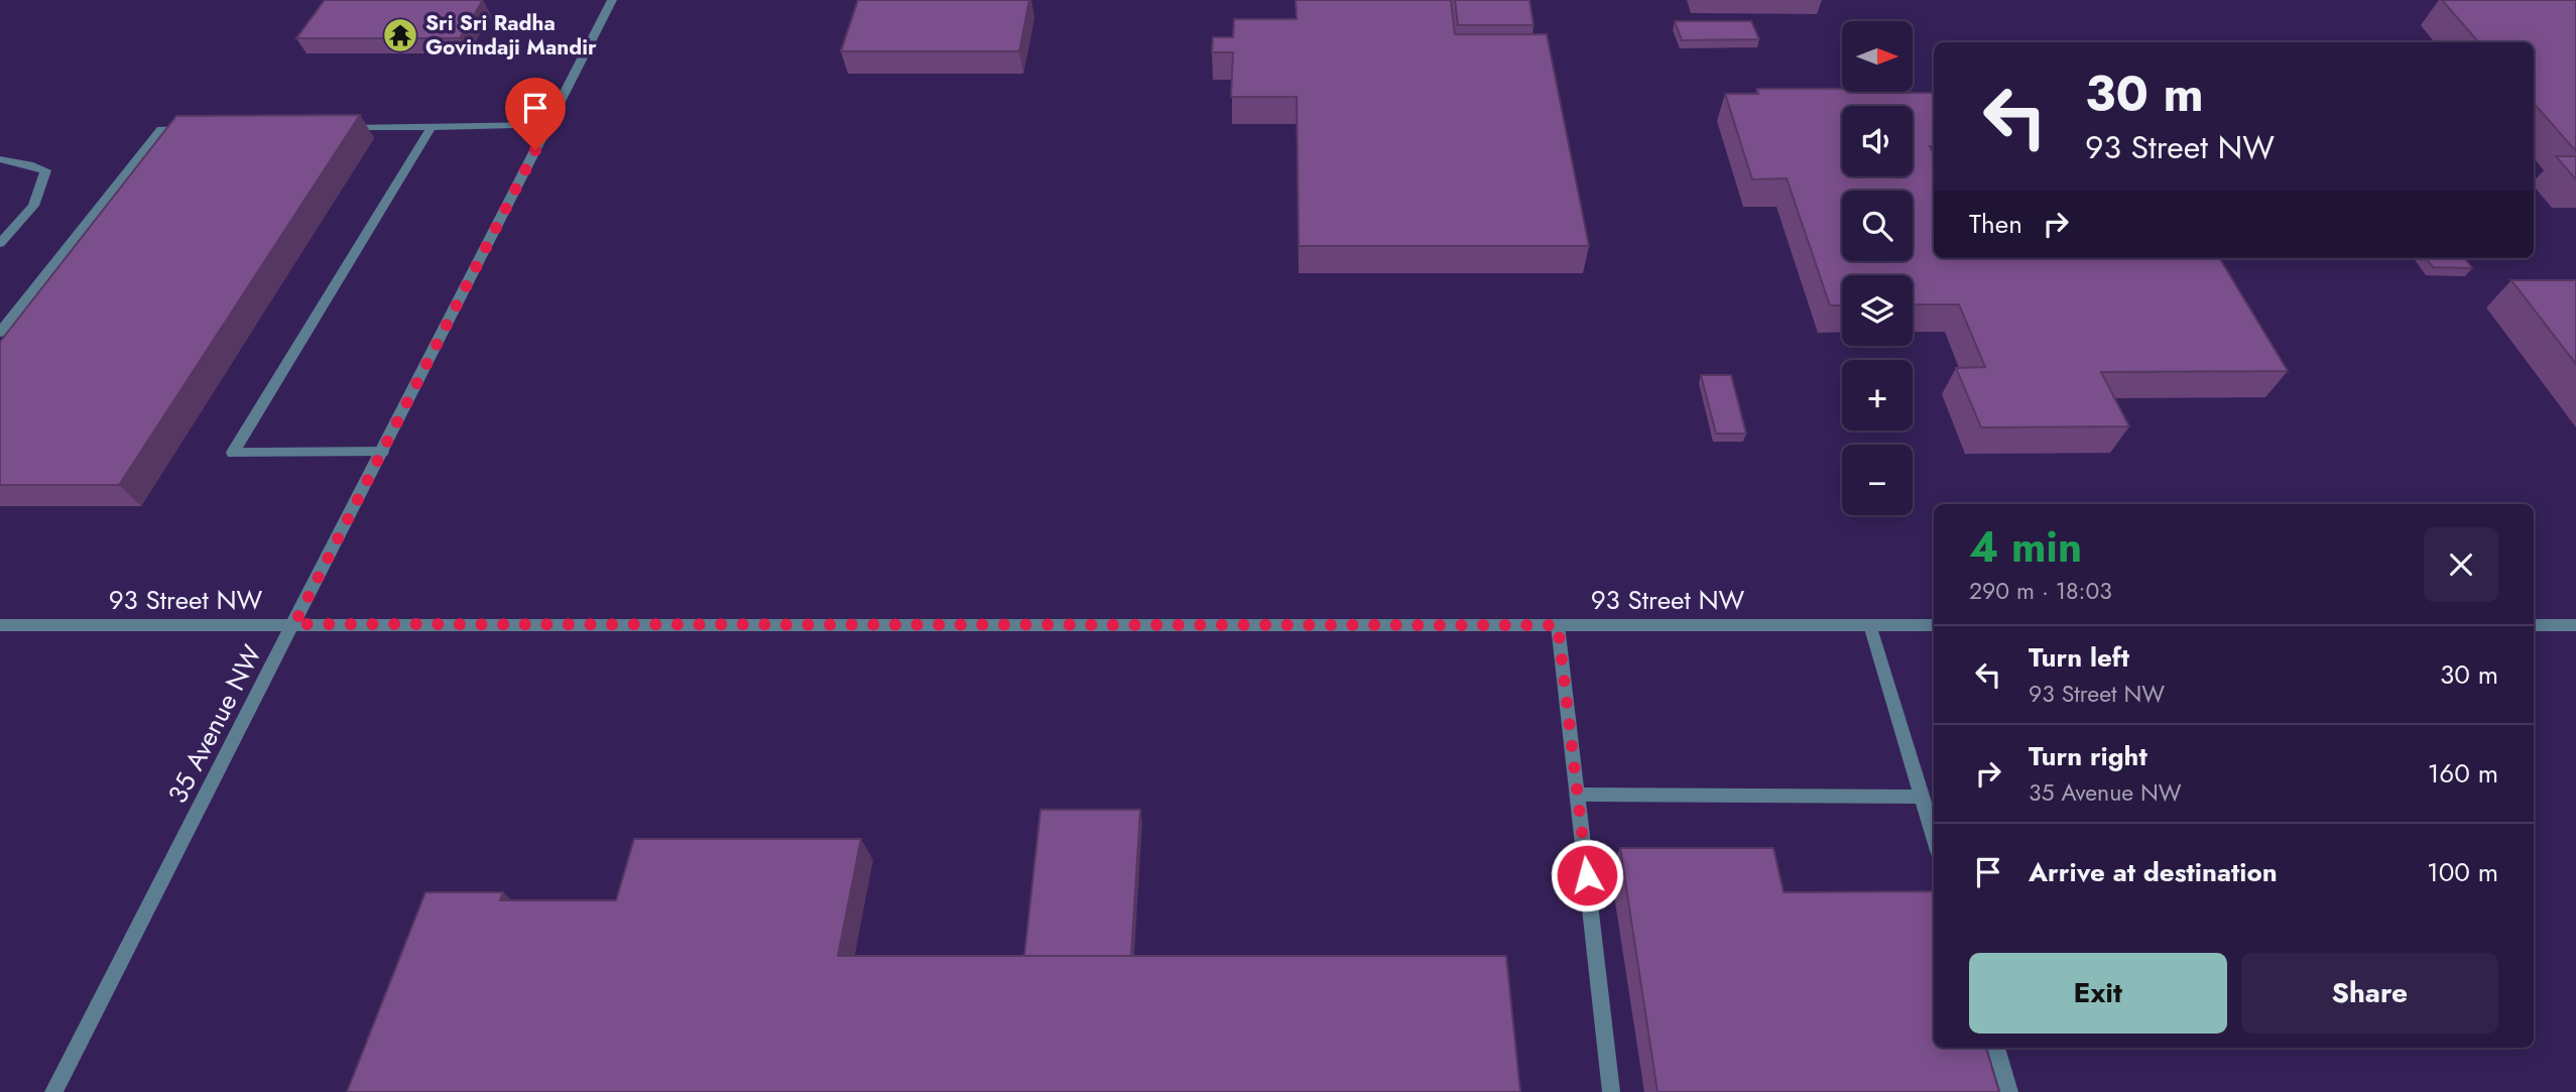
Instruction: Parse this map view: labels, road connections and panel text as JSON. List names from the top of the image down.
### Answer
{
  "streets": {
    "street": ["93 Street NW", "35 Avenue NW"]
  },
  "crossings": [
    ["93 Street NW", "35 Avenue NW"]
  ],
  "places": {
    "temple": ["Sri Sri Radha Govindaji Mandir"]
  },
  "north": "right",
  "page": {
    "map_buttons": ["+", "−"],
    "turn": ["30 m", "93 Street NW"],
    "then": "Then",
    "heading": ["4 min", "290 m · 18:03"],
    "list": [
      {
        "name": "Turn left",
        "note": "93 Street NW",
        "value": "30 m"
      },
      {
        "name": "Turn right",
        "note": "35 Avenue NW",
        "value": "160 m"
      },
      {
        "name": "Arrive at destination",
        "value": "100 m"
      }
    ],
    "buttons": ["Exit", "Share"]
  }
}
